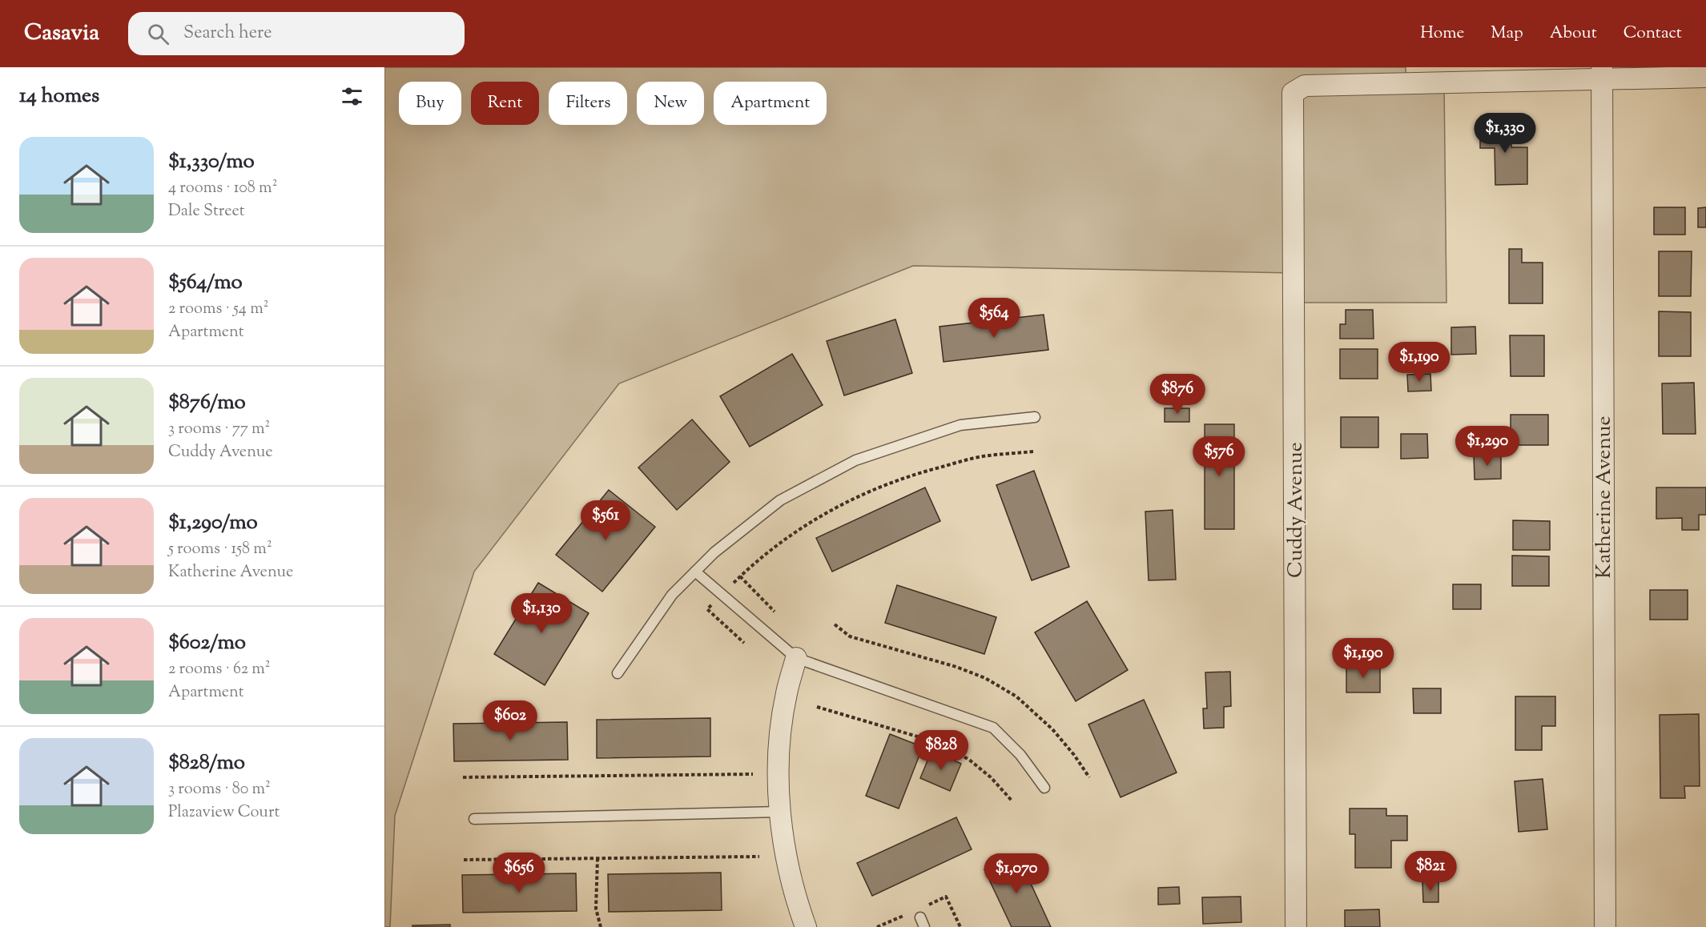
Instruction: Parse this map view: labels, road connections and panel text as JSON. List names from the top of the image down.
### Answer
{
  "streets": {
    "street": ["Katherine Avenue", "Cuddy Avenue"]
  },
  "crossings": [
    ["Katherine Avenue", "Cuddy Avenue"]
  ],
  "page": {
    "header": "Casavia",
    "search": "Search here",
    "nav": [
      "Home",
      "Map",
      "About",
      "Contact"
    ],
    "heading": "14 homes",
    "chip": [
      "Buy",
      "Rent",
      "Filters",
      "New",
      "Apartment"
    ],
    "price": [
      "$1,330",
      "$564",
      "$1,190",
      "$876",
      "$1,290",
      "$576",
      "$561",
      "$1,130",
      "$1,190",
      "$602",
      "$828",
      "$821",
      "$656",
      "$1,070"
    ],
    "list": [
      {
        "name": "$1,330/mo",
        "note": "4 rooms · 108 m² · Dale Street"
      },
      {
        "name": "$564/mo",
        "note": "2 rooms · 54 m² · Apartment"
      },
      {
        "name": "$876/mo",
        "note": "3 rooms · 77 m² · Cuddy Avenue"
      },
      {
        "name": "$1,290/mo",
        "note": "5 rooms · 158 m² · Katherine Avenue"
      },
      {
        "name": "$602/mo",
        "note": "2 rooms · 62 m² · Apartment"
      },
      {
        "name": "$828/mo",
        "note": "3 rooms · 80 m² · Plazaview Court"
      }
    ]
  }
}
